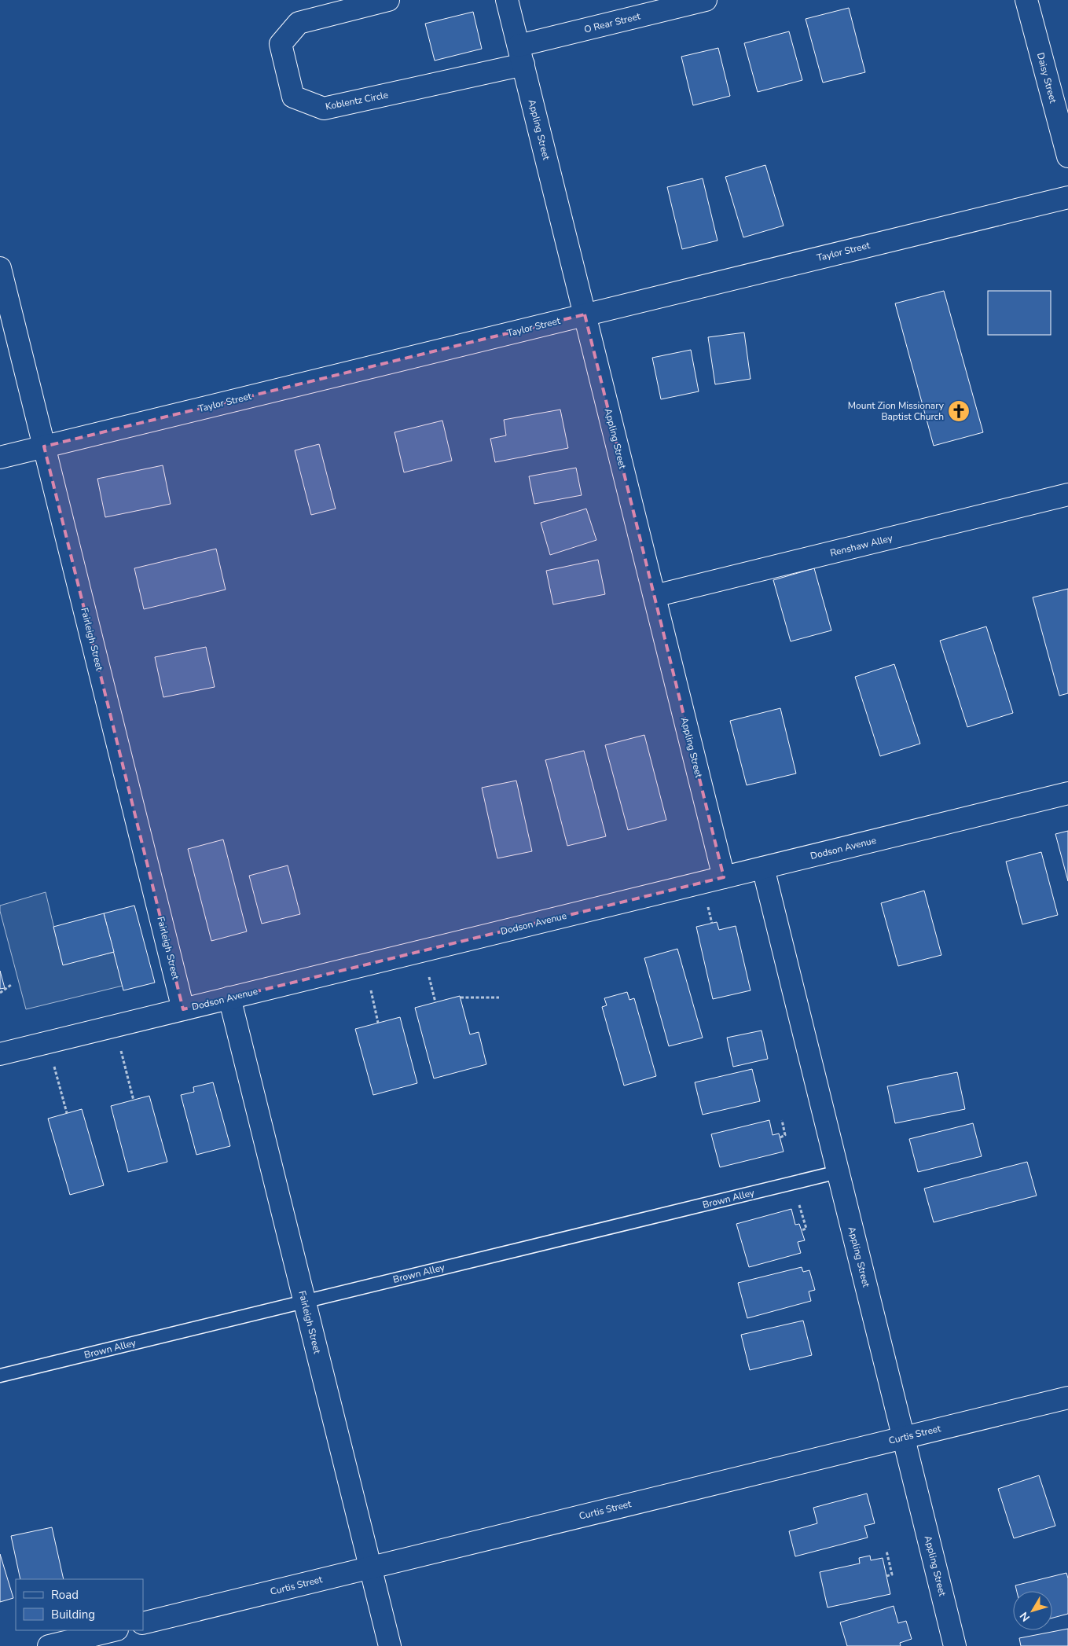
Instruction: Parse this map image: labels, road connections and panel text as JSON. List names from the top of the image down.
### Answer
{
  "streets": {
    "street": [
      "O Rear Street",
      "Daisy Street",
      "Koblentz Circle",
      "Appling Street",
      "Taylor Street",
      "Renshaw Alley",
      "Fairleigh Street",
      "Dodson Avenue",
      "Curtis Street"
    ],
    "lane": ["Brown Alley"]
  },
  "crossings": [
    ["O Rear Street", "Koblentz Circle"],
    ["O Rear Street", "Appling Street"],
    ["Koblentz Circle", "Appling Street"],
    ["Appling Street", "Taylor Street"],
    ["Appling Street", "Renshaw Alley"],
    ["Appling Street", "Dodson Avenue"],
    ["Appling Street", "Brown Alley"],
    ["Appling Street", "Curtis Street"],
    ["Taylor Street", "Fairleigh Street"],
    ["Fairleigh Street", "Dodson Avenue"],
    ["Fairleigh Street", "Brown Alley"],
    ["Fairleigh Street", "Curtis Street"]
  ],
  "places": {
    "church": ["Mount Zion Missionary Baptist Church"]
  },
  "legend": ["Road", "Building"],
  "north": "bottom left"
}
